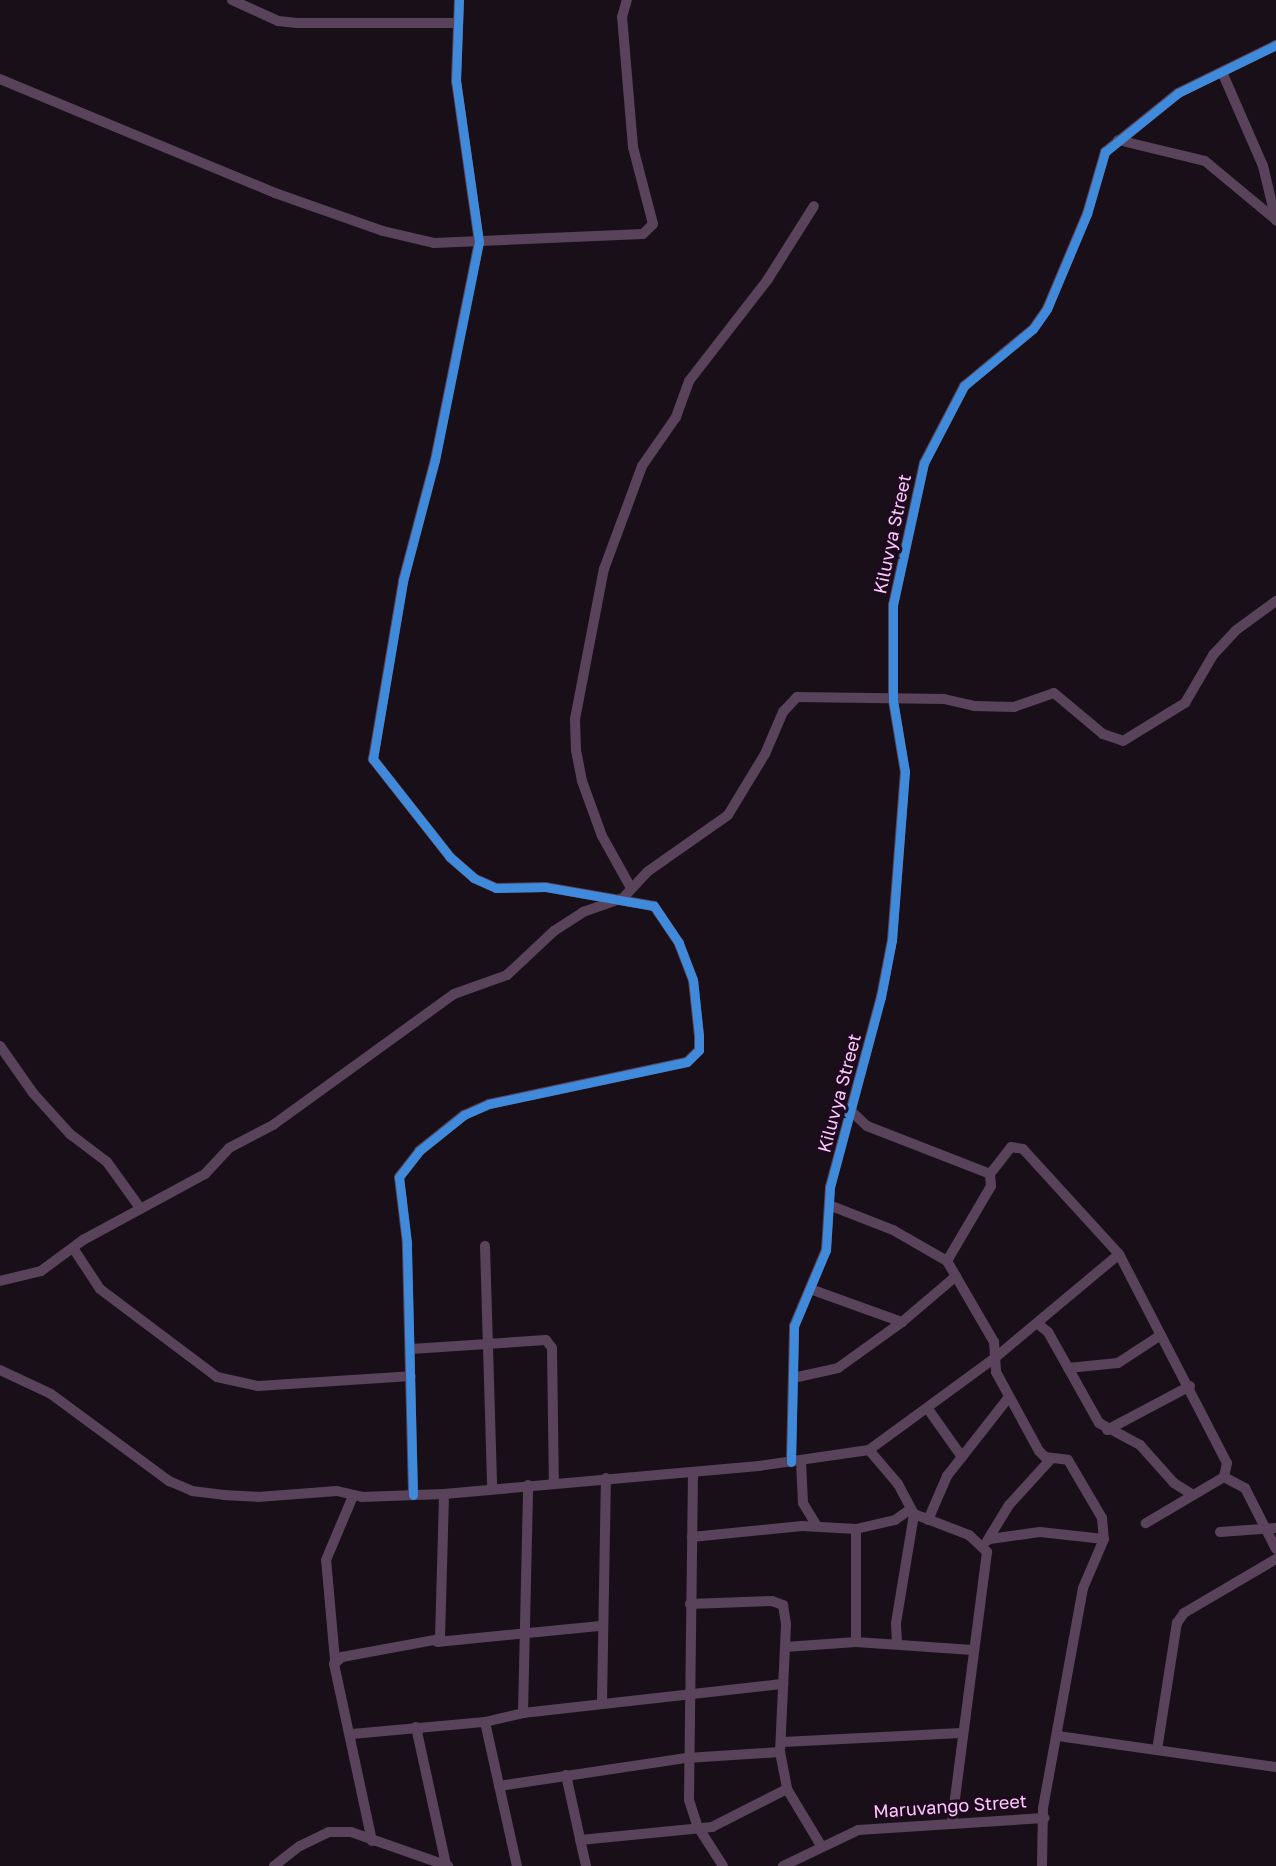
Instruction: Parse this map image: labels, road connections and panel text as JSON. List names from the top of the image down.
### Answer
{
  "streets": {
    "street": ["Kiluvya Street", "Maruvango Street"]
  }
}
